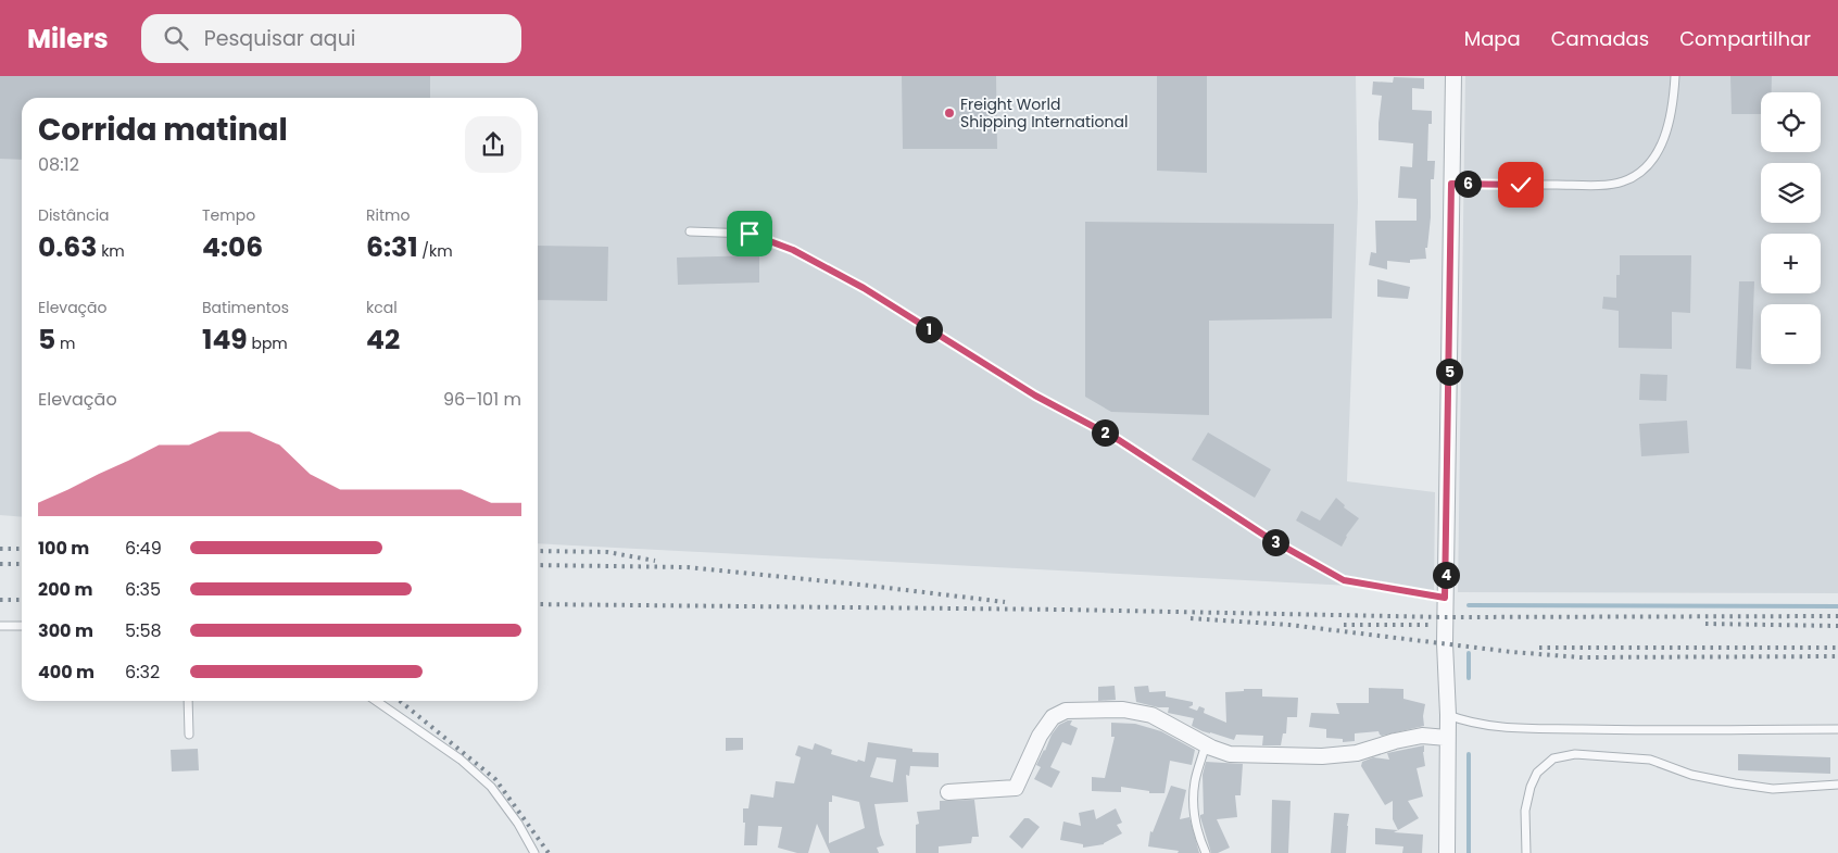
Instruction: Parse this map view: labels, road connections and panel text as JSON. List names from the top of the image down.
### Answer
{
  "places": ["Freight World Shipping International"],
  "page": {
    "header": "Milers",
    "search": "Pesquisar aqui",
    "nav": ["Mapa", "Camadas", "Compartilhar"],
    "map_buttons": ["+", "−"],
    "heading": ["Corrida matinal", "08:12"],
    "pins": [
      "6",
      "1",
      "5",
      "2",
      "3",
      "4"
    ],
    "stats": [
      ["Distância", "0.63 km"],
      ["Tempo", "4:06"],
      ["Ritmo", "6:31 /km"],
      ["Elevação", "5 m"],
      ["Batimentos", "149 bpm"],
      ["kcal", "42"]
    ],
    "chart": ["Elevação", "96–101 m"],
    "list": [
      {
        "name": "100 m",
        "note": "6:49"
      },
      {
        "name": "200 m",
        "note": "6:35"
      },
      {
        "name": "300 m",
        "note": "5:58"
      },
      {
        "name": "400 m",
        "note": "6:32"
      }
    ]
  }
}
